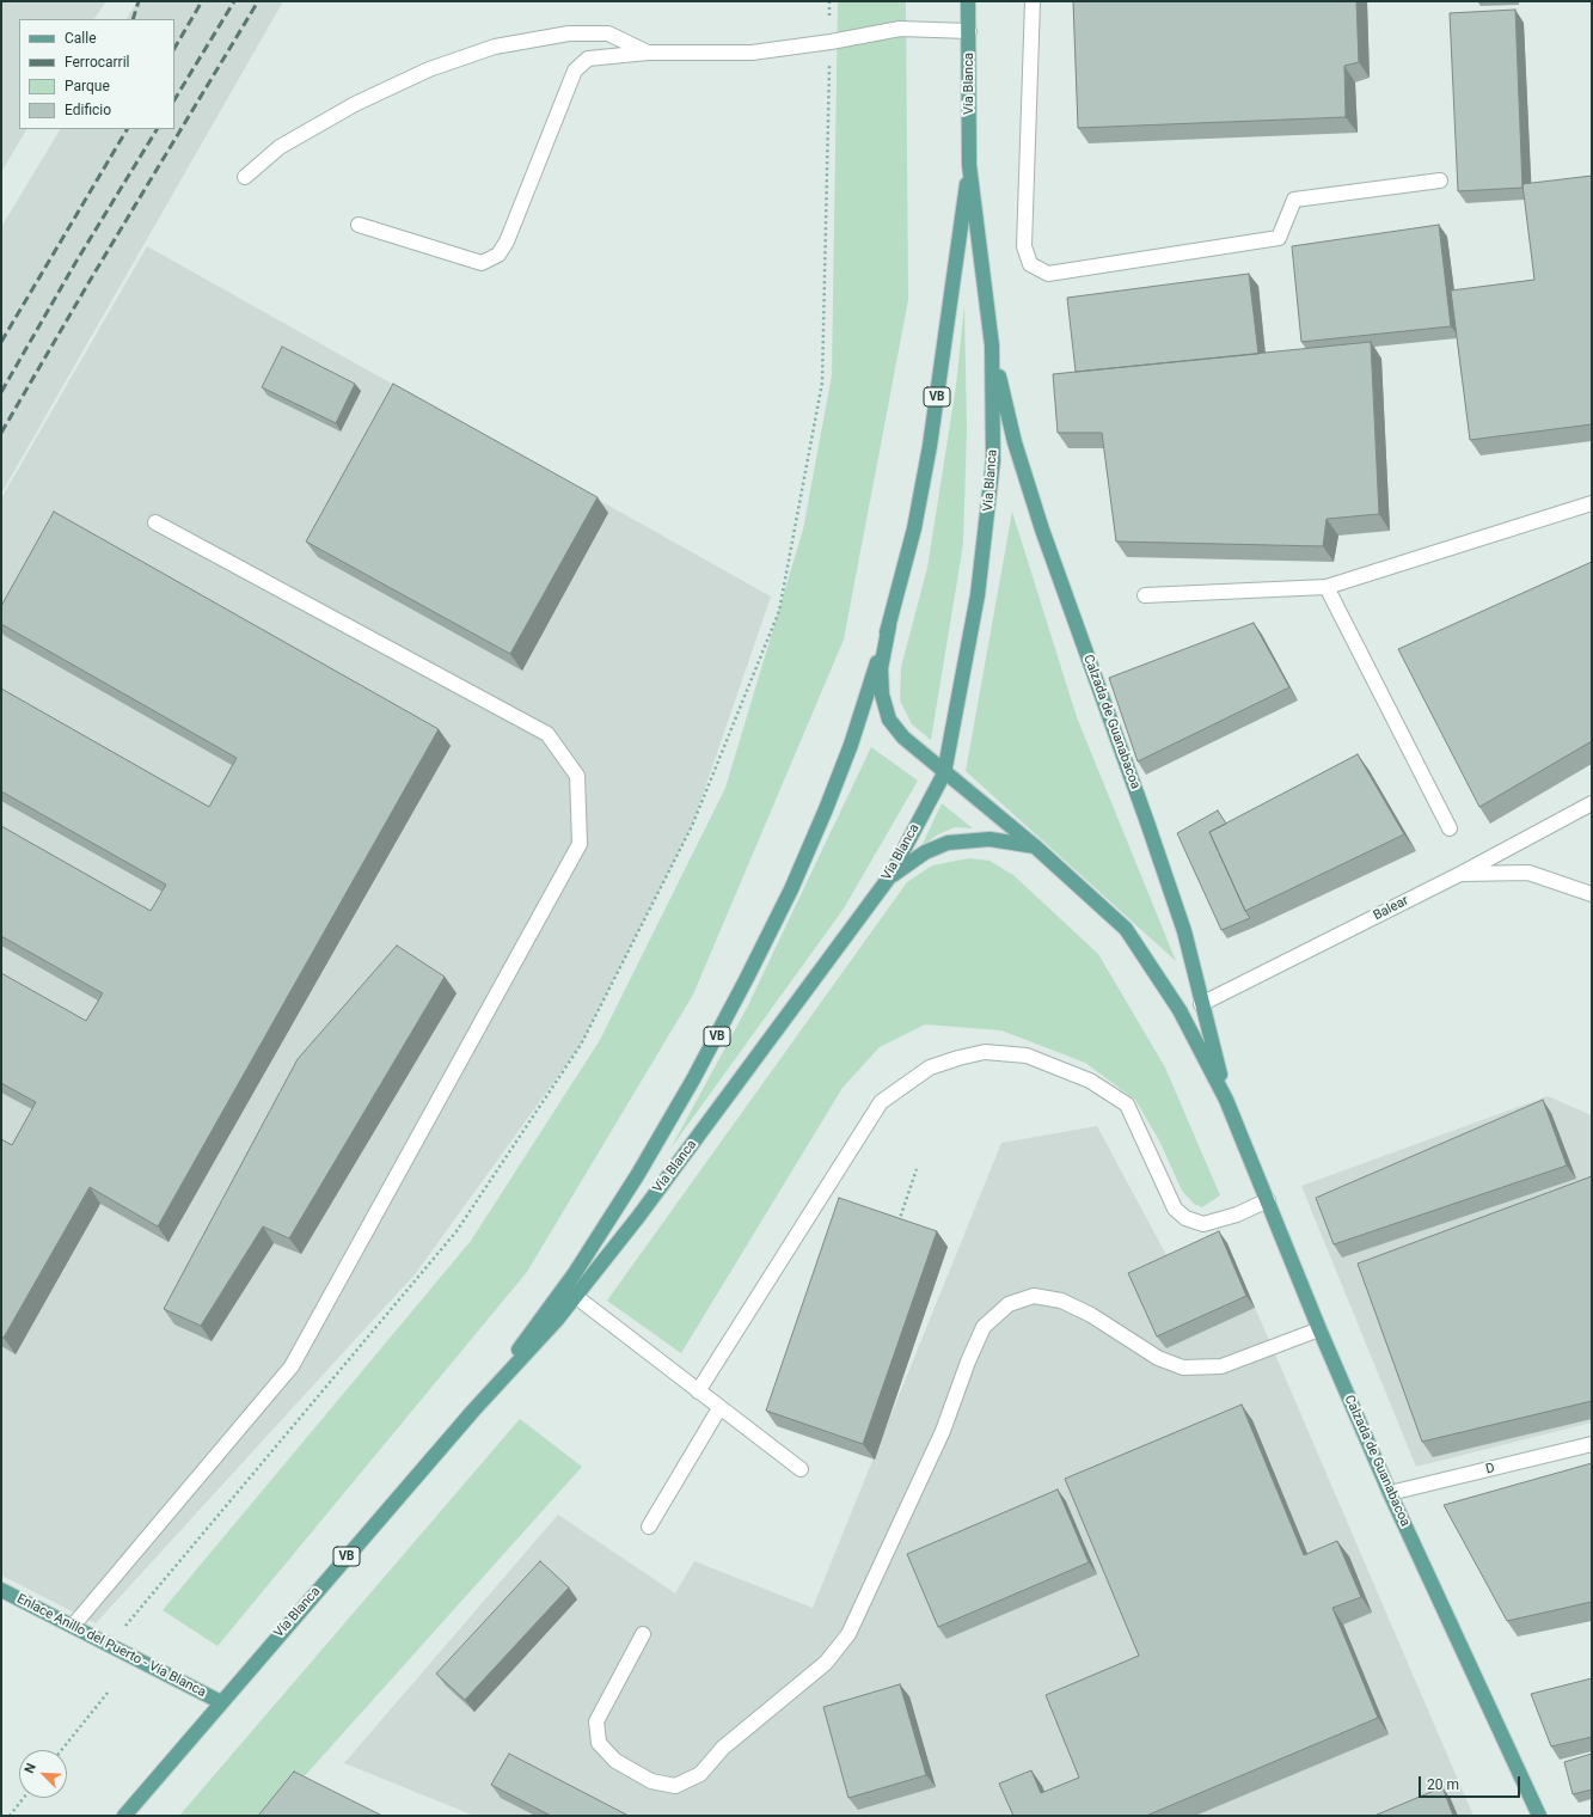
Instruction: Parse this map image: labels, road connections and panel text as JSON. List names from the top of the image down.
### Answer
{
  "streets": {
    "main road": [
      "Vía Blanca",
      "VB",
      "Calzada de Guanabacoa",
      "Enlace Anillo del Puerto - Vía Blanca"
    ],
    "street": ["Balear", "D"]
  },
  "crossings": [
    ["Vía Blanca", "Calzada de Guanabacoa"],
    ["Vía Blanca", "Enlace Anillo del Puerto - Vía Blanca"],
    ["Calzada de Guanabacoa", "Balear"],
    ["Calzada de Guanabacoa", "D"]
  ],
  "legend": [
    "Calle",
    "Ferrocarril",
    "Parque",
    "Edificio"
  ],
  "scale_bar": "20 m",
  "north": "top left"
}
